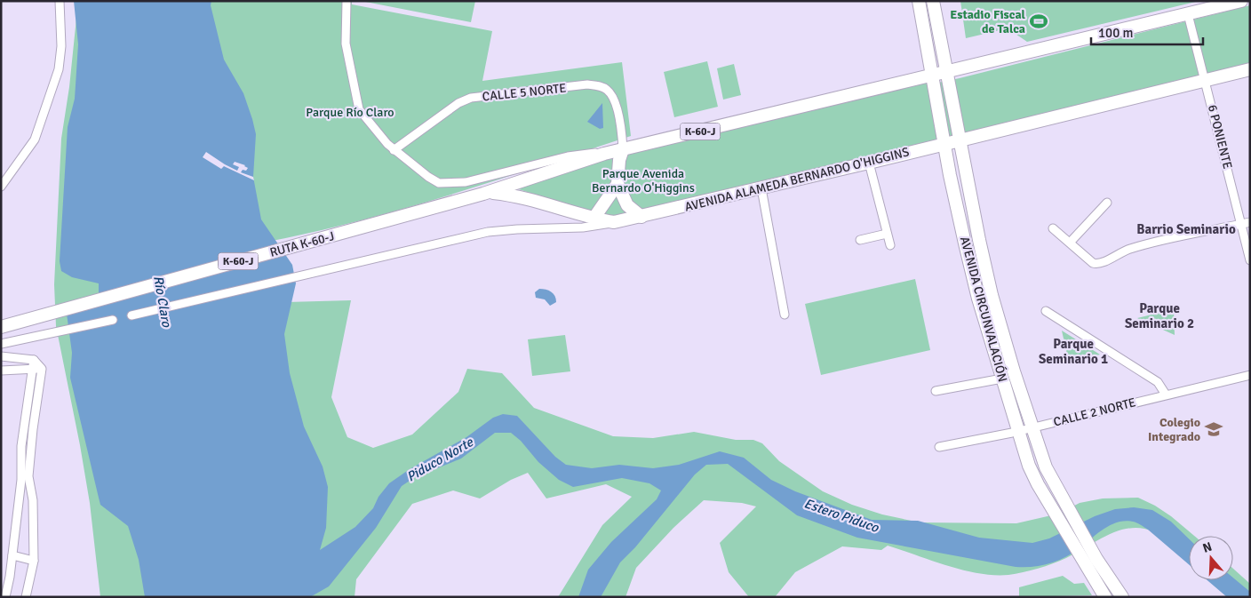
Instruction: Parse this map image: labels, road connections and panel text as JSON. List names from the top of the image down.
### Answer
{
  "streets": {
    "main road": [
      "K-60-J",
      "AVENIDA ALAMEDA BERNARDO O'HIGGINS",
      "RUTA K-60-J",
      "AVENIDA CIRCUNVALACIÓN"
    ],
    "street": ["CALLE 5 NORTE", "6 PONIENTE", "CALLE 2 NORTE"]
  },
  "crossings": [
    ["CALLE 5 NORTE", "K-60-J"],
    ["K-60-J", "AVENIDA ALAMEDA BERNARDO O'HIGGINS"],
    ["K-60-J", "RUTA K-60-J"],
    ["K-60-J", "AVENIDA CIRCUNVALACIÓN"],
    ["6 PONIENTE", "AVENIDA ALAMEDA BERNARDO O'HIGGINS"],
    ["AVENIDA ALAMEDA BERNARDO O'HIGGINS", "RUTA K-60-J"],
    ["AVENIDA ALAMEDA BERNARDO O'HIGGINS", "AVENIDA CIRCUNVALACIÓN"],
    ["AVENIDA CIRCUNVALACIÓN", "CALLE 2 NORTE"]
  ],
  "districts": ["Barrio Seminario", "Parque Seminario 2", "Parque Seminario 1"],
  "water": ["Río Claro", "Piduco Norte", "Estero Piduco"],
  "parks": ["Parque Río Claro", "Parque Avenida Bernardo O'Higgins"],
  "places": {
    "sports": ["Estadio Fiscal de Talca"],
    "school or university": ["Colegio Integrado"]
  },
  "scale_bar": "100 m",
  "north": "top"
}
